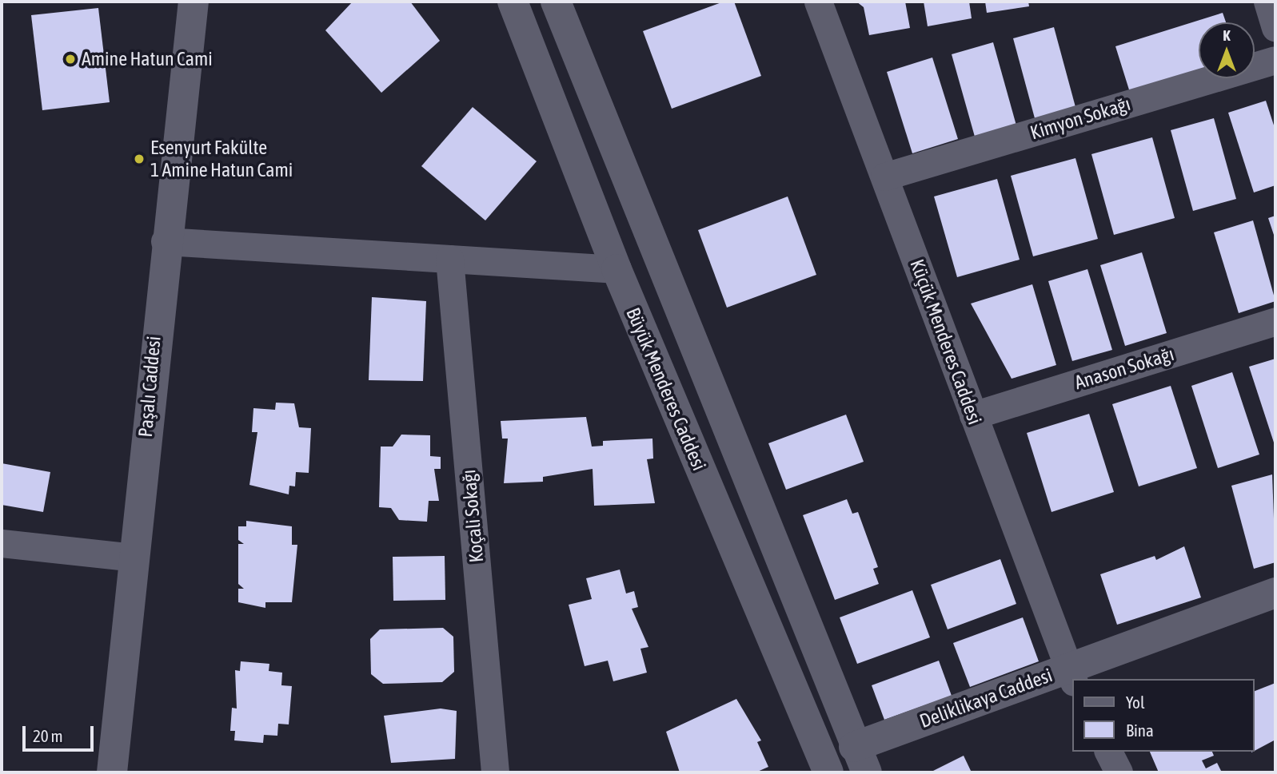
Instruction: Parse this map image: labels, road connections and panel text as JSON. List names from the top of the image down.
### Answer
{
  "streets": {
    "street": [
      "Kimyon Sokağı",
      "Küçük Menderes Caddesi",
      "Anason Sokağı",
      "Paşalı Caddesi",
      "Büyük Menderes Caddesi",
      "Koçali Sokağı",
      "Deliklikaya Caddesi"
    ]
  },
  "crossings": [
    ["Kimyon Sokağı", "Küçük Menderes Caddesi"],
    ["Küçük Menderes Caddesi", "Anason Sokağı"],
    ["Küçük Menderes Caddesi", "Deliklikaya Caddesi"],
    ["Büyük Menderes Caddesi", "Deliklikaya Caddesi"]
  ],
  "places": ["Amine Hatun Cami", "Esenyurt Fakülte 1 Amine Hatun Cami"],
  "legend": ["Yol", "Bina"],
  "scale_bar": "20 m",
  "north": "top"
}
